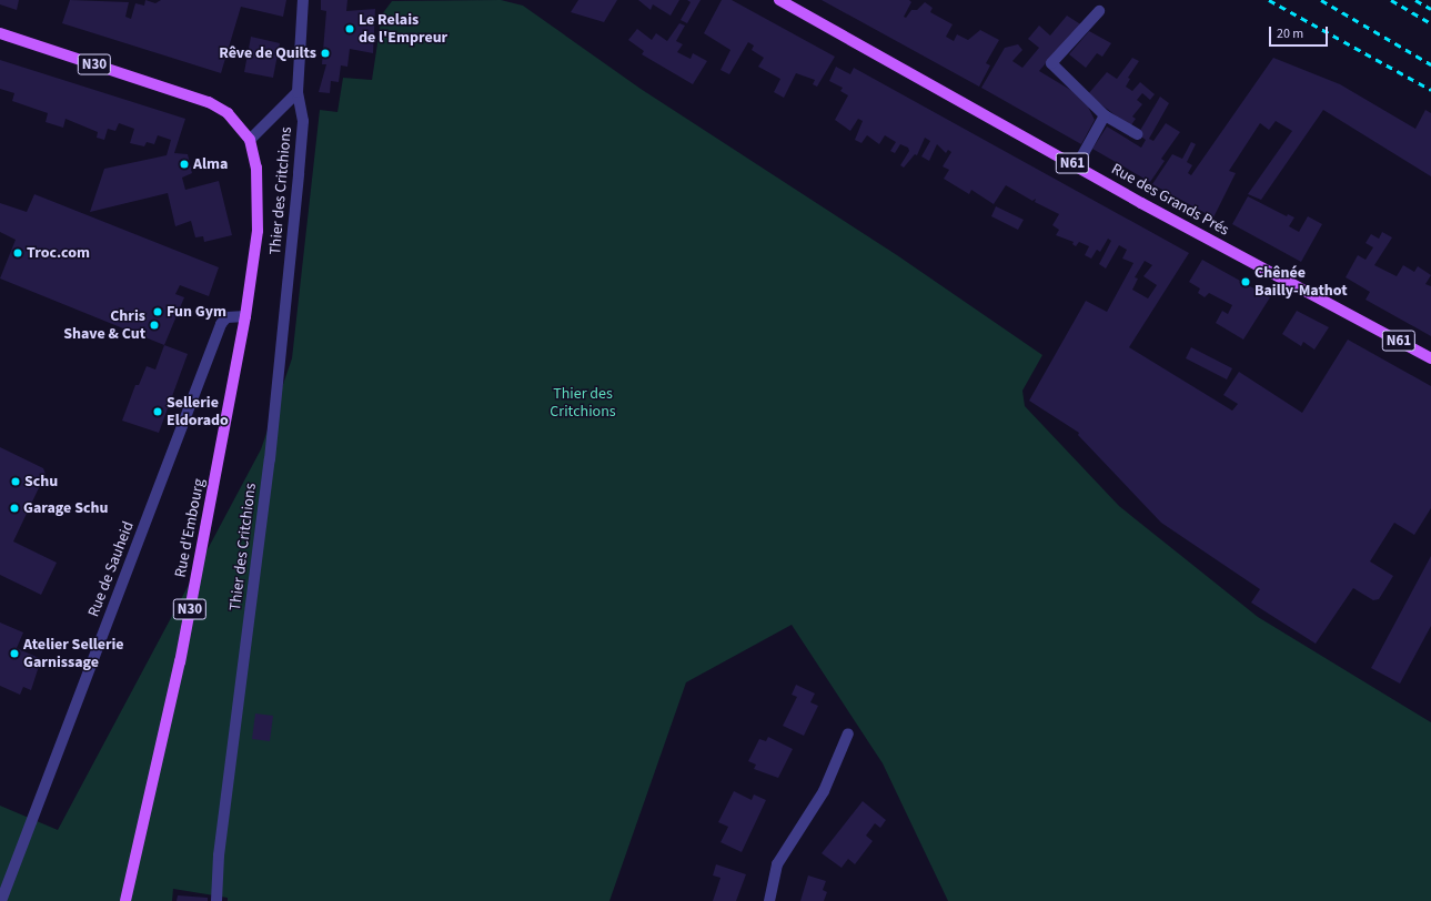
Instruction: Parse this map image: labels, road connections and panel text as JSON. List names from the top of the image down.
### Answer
{
  "streets": {
    "main road": [
      "N30",
      "N61",
      "Rue des Grands Prés",
      "Rue d'Embourg"
    ],
    "street": ["Thier des Critchions", "Rue de Sauheid"]
  },
  "crossings": [
    ["N30", "Rue d'Embourg"],
    ["N30", "Rue de Sauheid"],
    ["Rue d'Embourg", "Rue de Sauheid"]
  ],
  "parks": ["Thier des Critchions"],
  "places": [
    "Le Relais de l'Empreur",
    "Rêve de Quilts",
    "Alma",
    "Troc.com",
    "Chênée Bailly-Mathot",
    "Fun Gym",
    "Chris Shave & Cut",
    "Sellerie Eldorado",
    "Schu",
    "Garage Schu",
    "Atelier Sellerie Garnissage"
  ],
  "scale_bar": "20 m"
}
